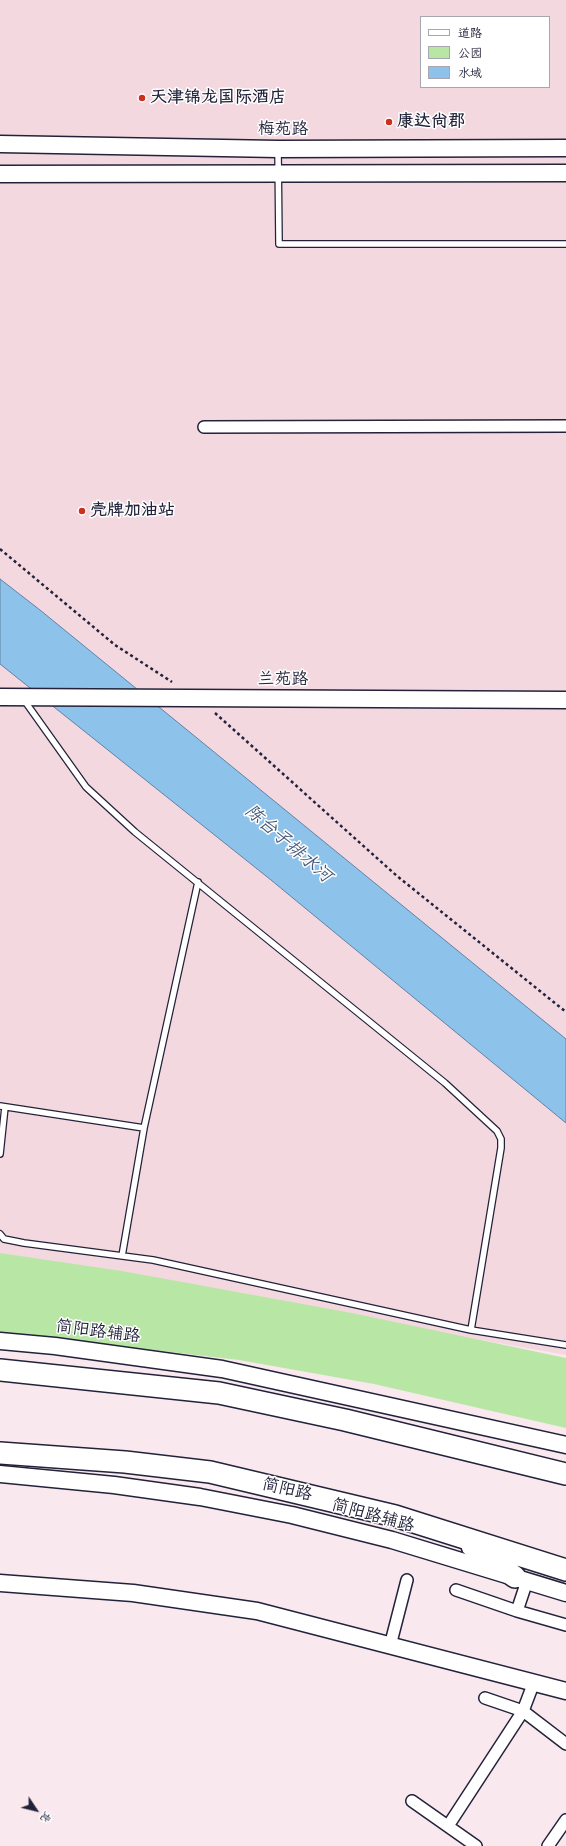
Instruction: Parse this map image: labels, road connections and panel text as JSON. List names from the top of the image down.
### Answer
{
  "streets": {
    "highway": ["简阳路"],
    "street": ["梅苑路", "兰苑路", "简阳路辅路"]
  },
  "water": ["陈台子排水河"],
  "places": ["天津锦龙国际酒店", "康达尚郡", "壳牌加油站"],
  "legend": ["道路", "公园", "水域"],
  "north": "bottom right"
}
